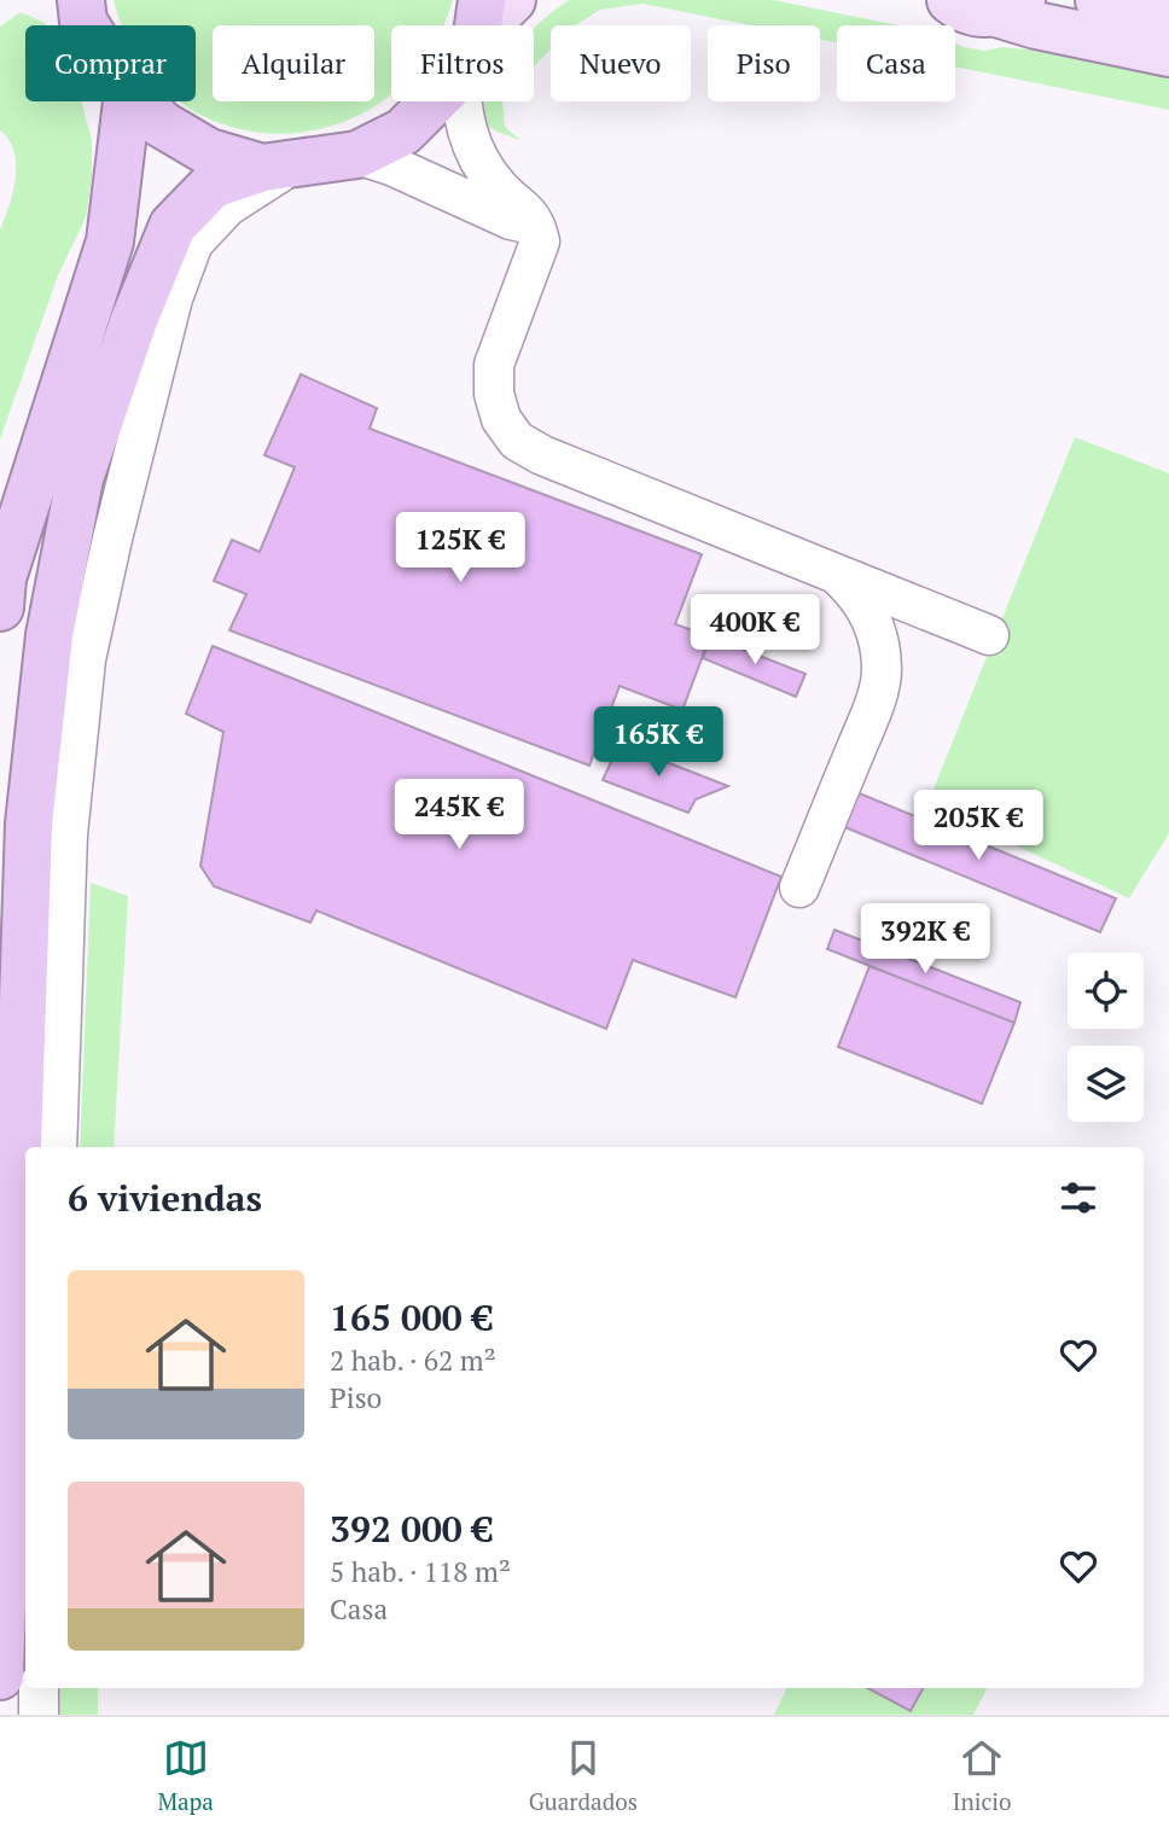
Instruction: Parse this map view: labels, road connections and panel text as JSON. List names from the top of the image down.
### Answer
{
  "page": {
    "chip": [
      "Comprar",
      "Alquilar",
      "Filtros",
      "Nuevo",
      "Piso",
      "Casa"
    ],
    "price": [
      "125K €",
      "400K €",
      "165K €",
      "245K €",
      "205K €",
      "392K €"
    ],
    "heading": "6 viviendas",
    "list": [
      {
        "name": "165 000 €",
        "note": "2 hab. · 62 m² · Piso"
      },
      {
        "name": "392 000 €",
        "note": "5 hab. · 118 m² · Casa"
      }
    ],
    "tabs": ["Mapa", "Guardados", "Inicio"]
  }
}
